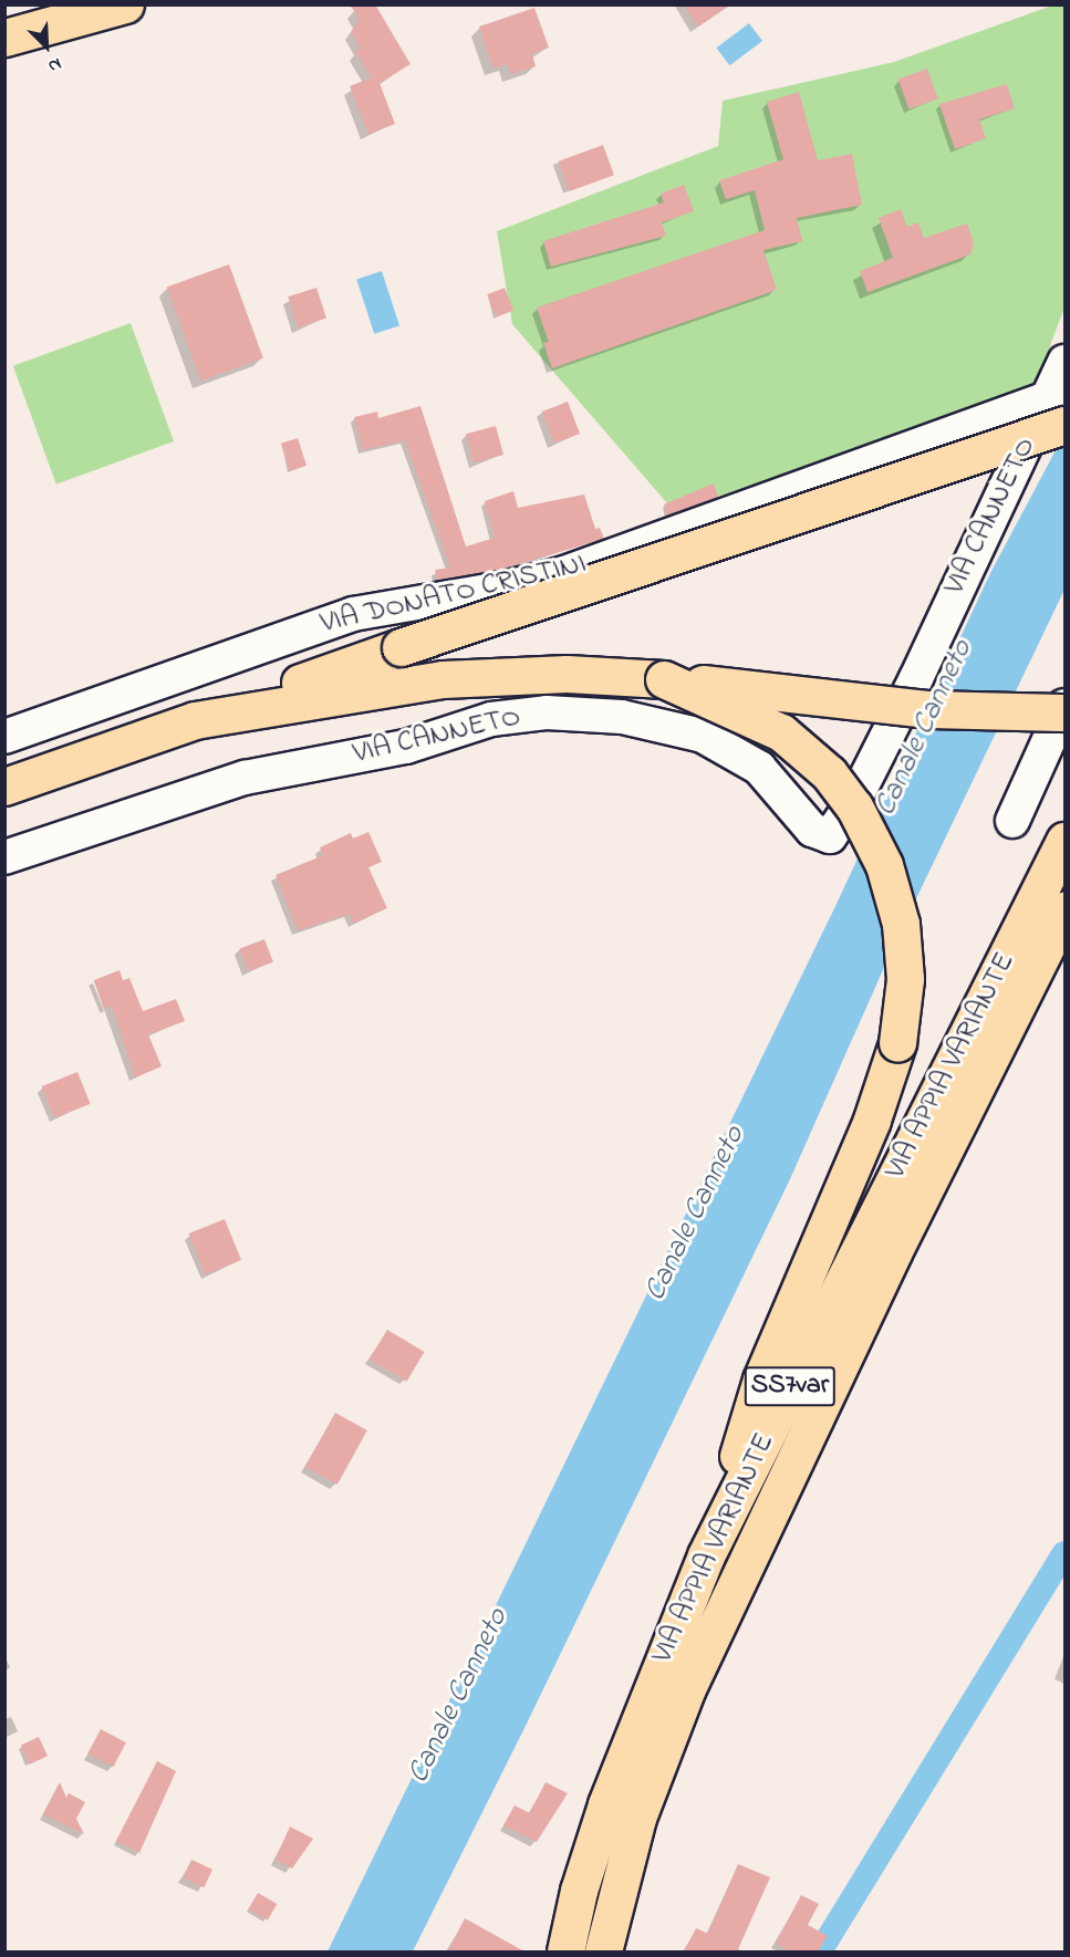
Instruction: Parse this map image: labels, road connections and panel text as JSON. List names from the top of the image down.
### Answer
{
  "streets": {
    "main road": ["VIA APPIA VARIANTE", "SS7var"],
    "street": ["VIA CANNETO", "VIA DONATO CRISTINI"]
  },
  "crossings": [
    ["VIA CANNETO", "VIA DONATO CRISTINI"]
  ],
  "water": ["Canale Canneto"],
  "north": "bottom right"
}
